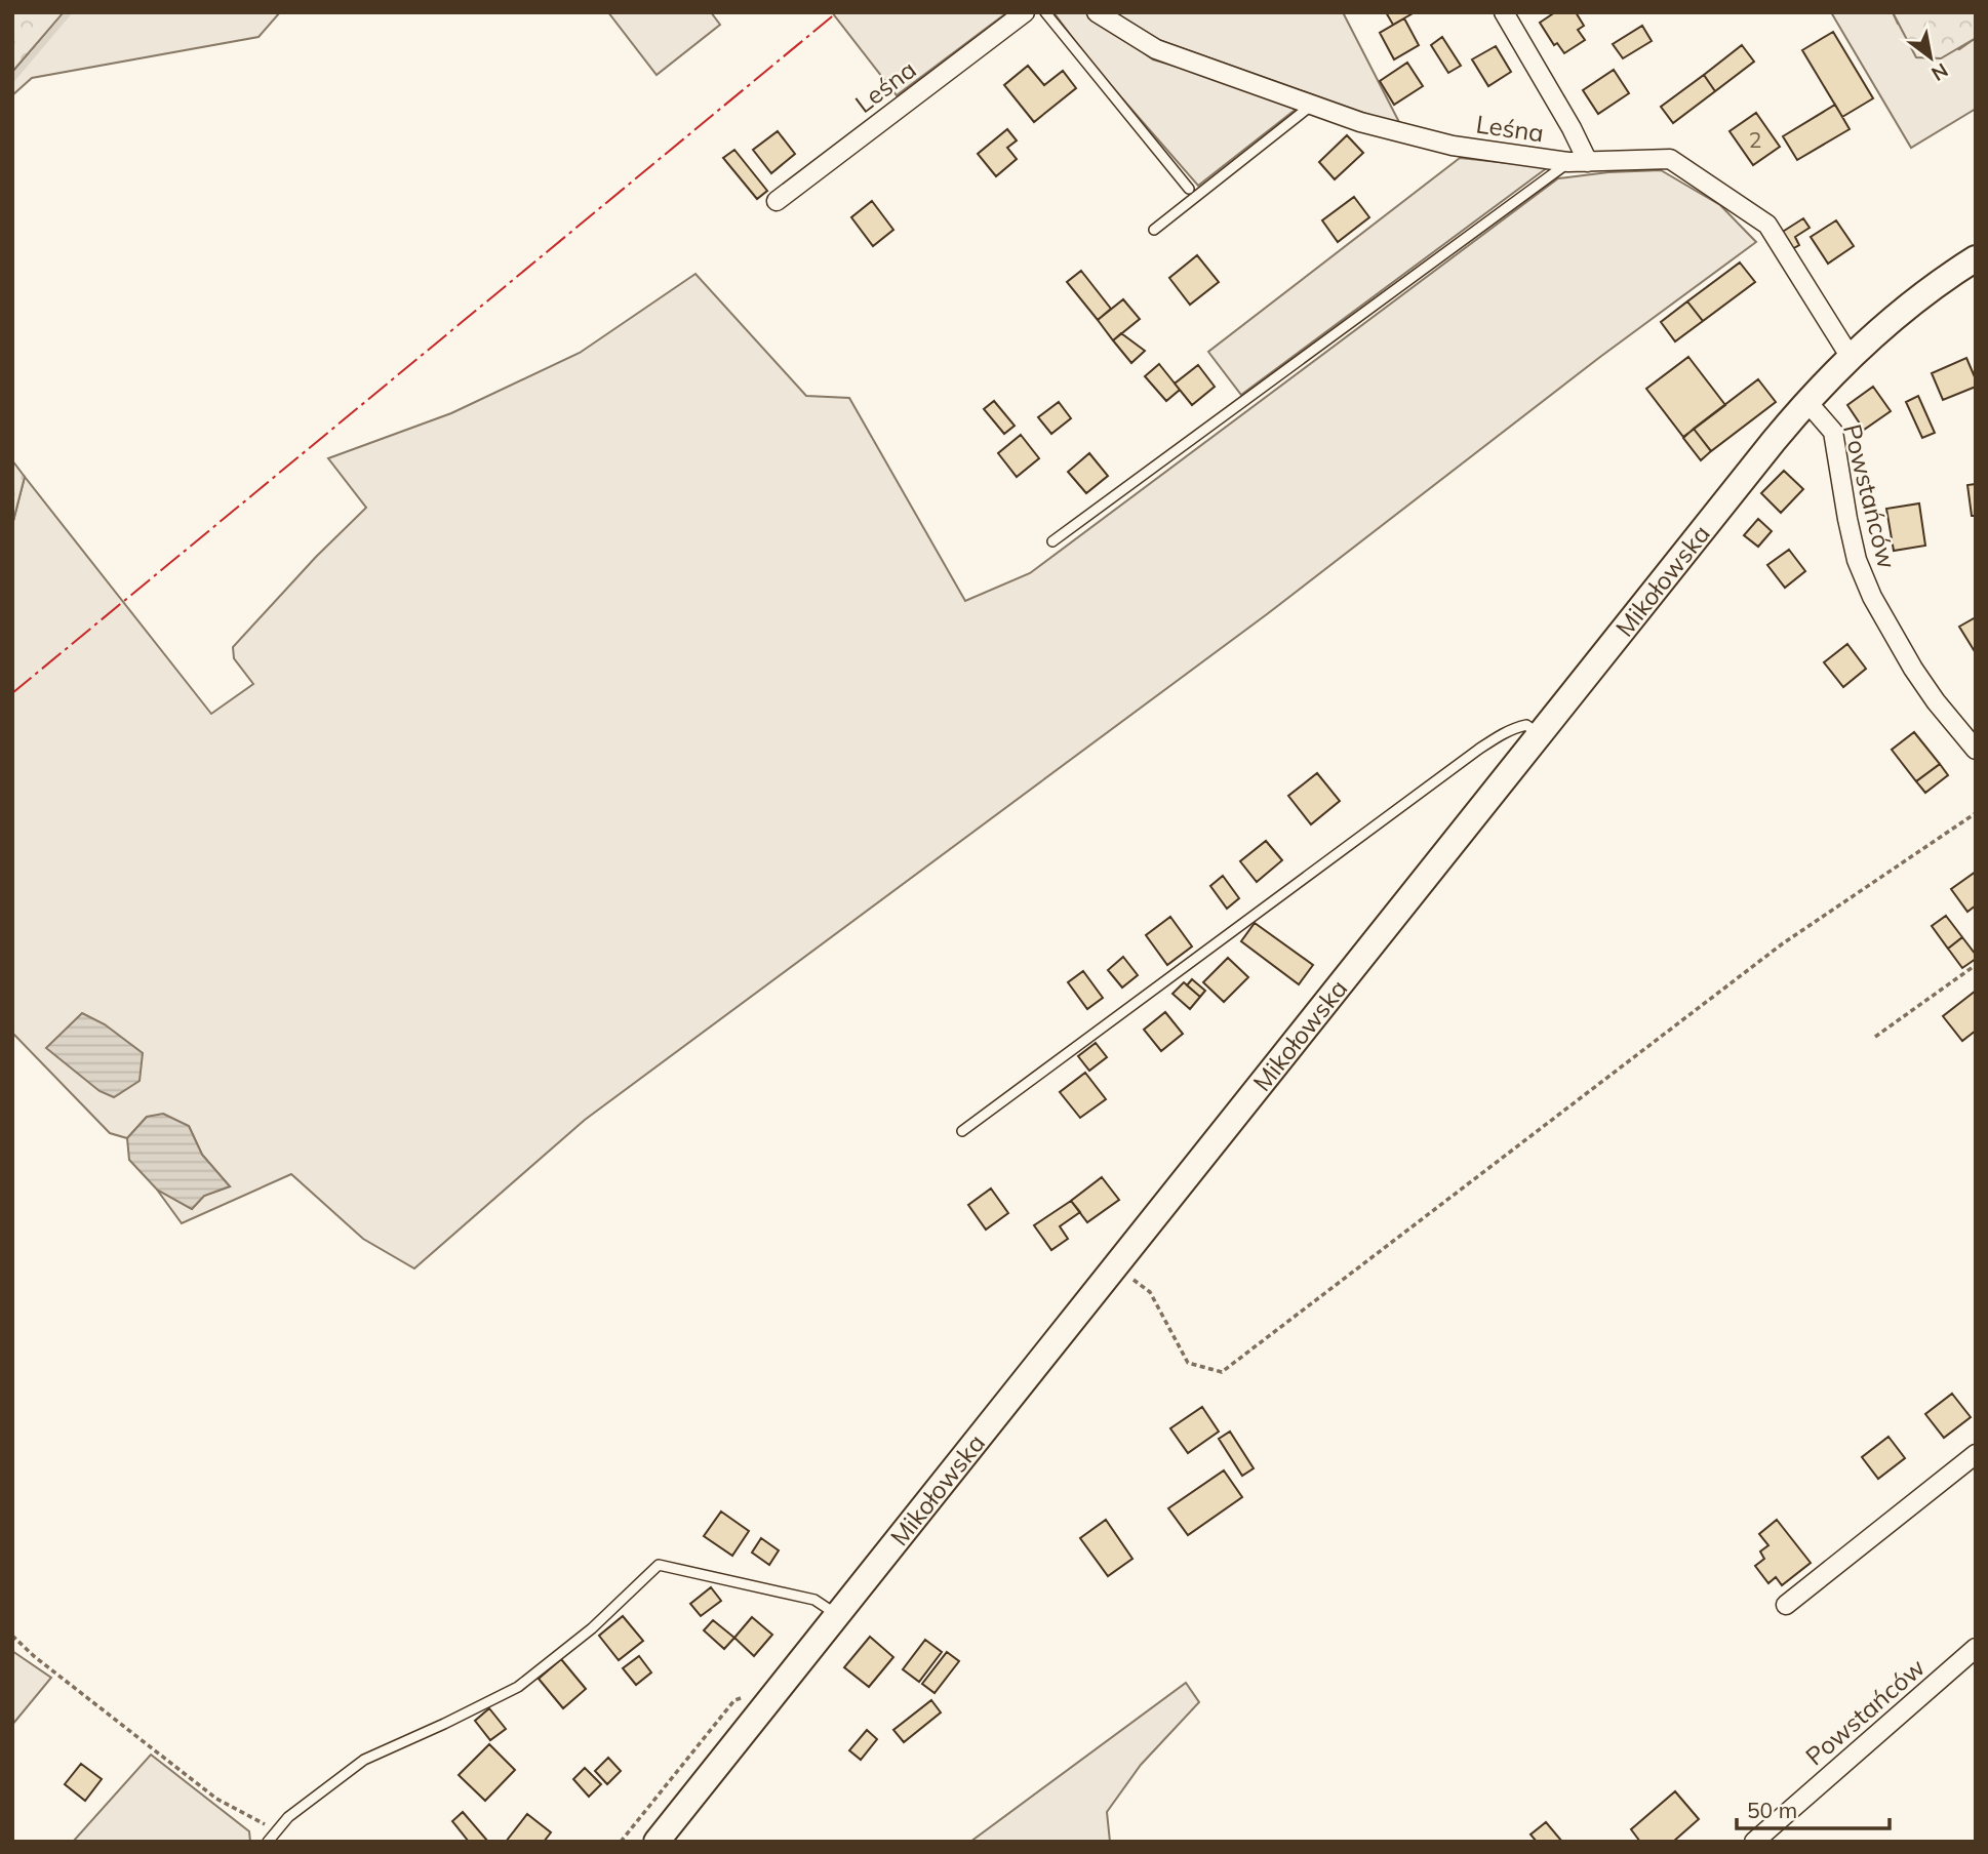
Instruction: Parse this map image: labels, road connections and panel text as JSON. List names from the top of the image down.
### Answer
{
  "streets": {
    "main road": ["Mikołowska"],
    "street": ["Leśna", "Powstańców"]
  },
  "crossings": [
    ["Leśna", "Mikołowska"],
    ["Powstańców", "Mikołowska"]
  ],
  "house_numbers": ["2"],
  "scale_bar": "50 m",
  "north": "bottom right"
}
